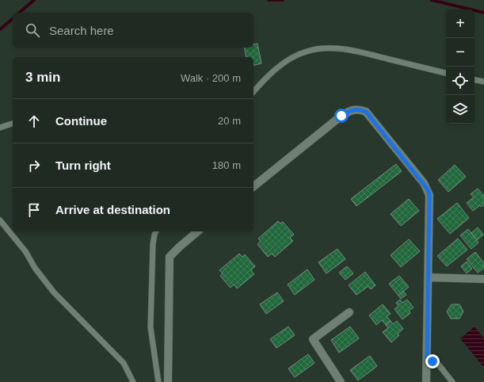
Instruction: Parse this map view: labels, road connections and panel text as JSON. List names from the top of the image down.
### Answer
{
  "page": {
    "map_buttons": ["+", "−"],
    "search": "Search here",
    "heading": ["3 min", "Walk · 200 m"],
    "list": [
      ["Continue", "20 m"],
      ["Turn right", "180 m"],
      "Arrive at destination"
    ]
  }
}
